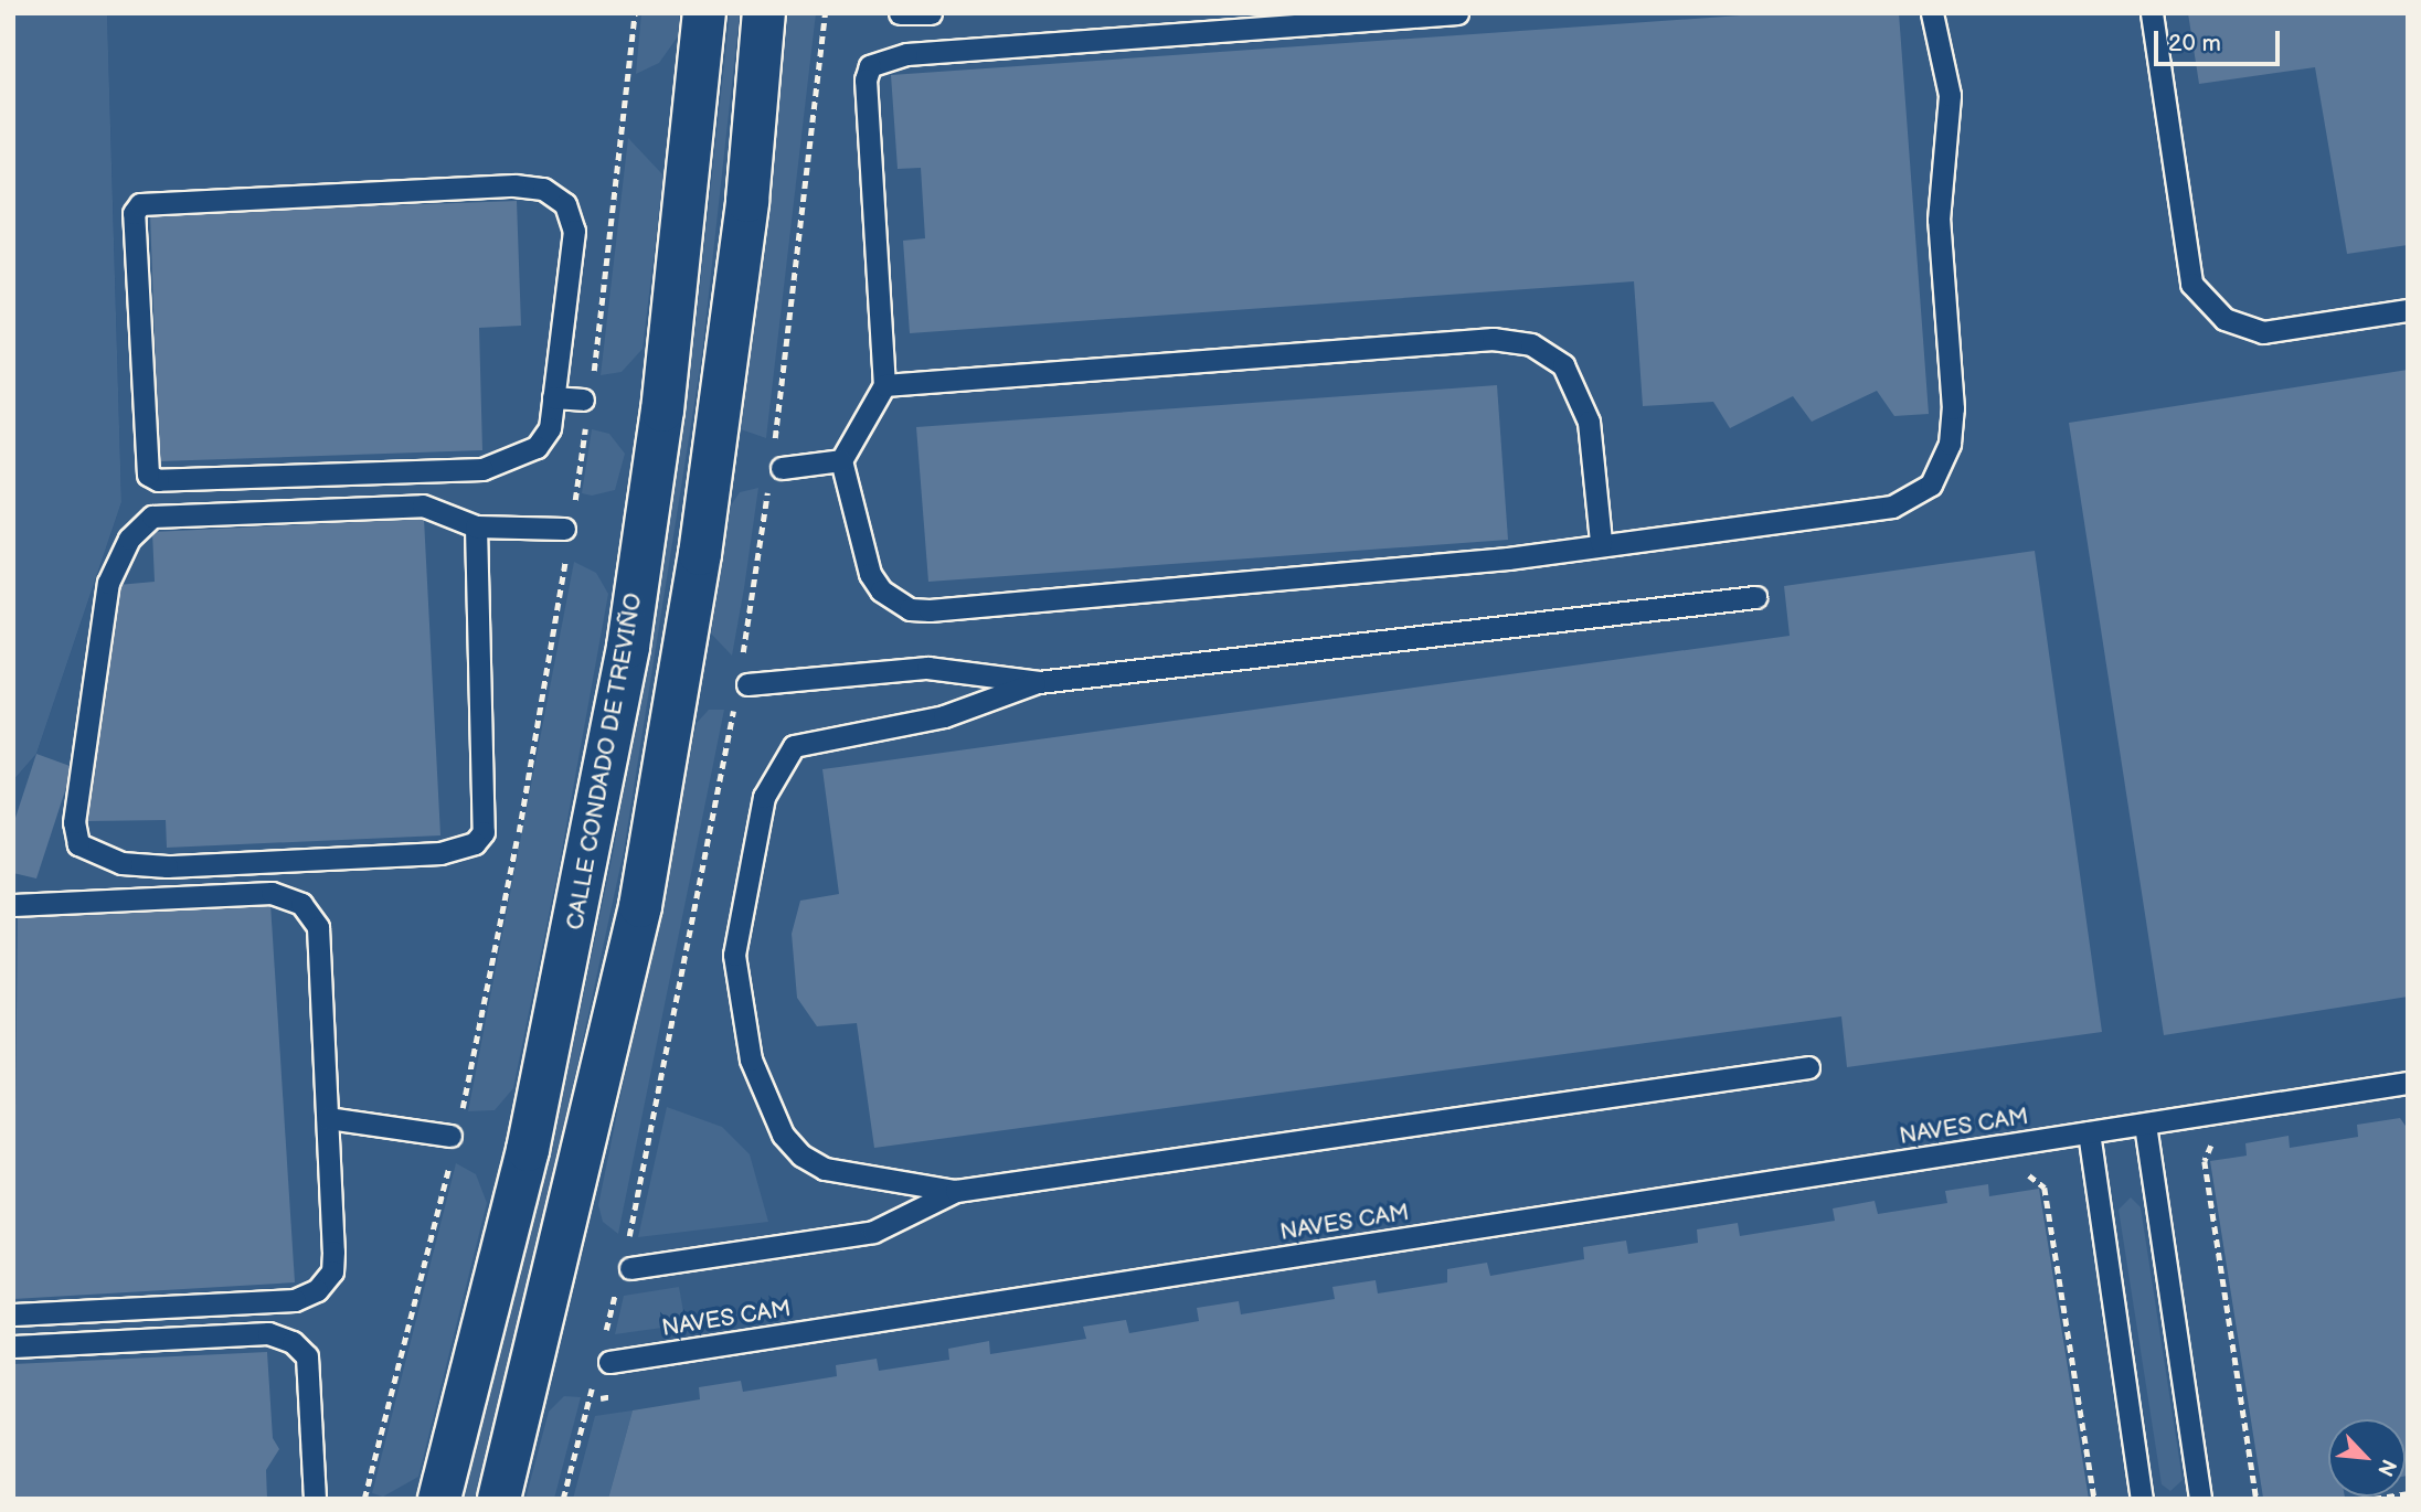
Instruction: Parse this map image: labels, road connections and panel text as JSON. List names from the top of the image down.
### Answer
{
  "streets": {
    "street": ["CALLE CONDADO DE TREVIÑO"],
    "lane": ["NAVES CAM"]
  },
  "scale_bar": "20 m",
  "north": "bottom right"
}
